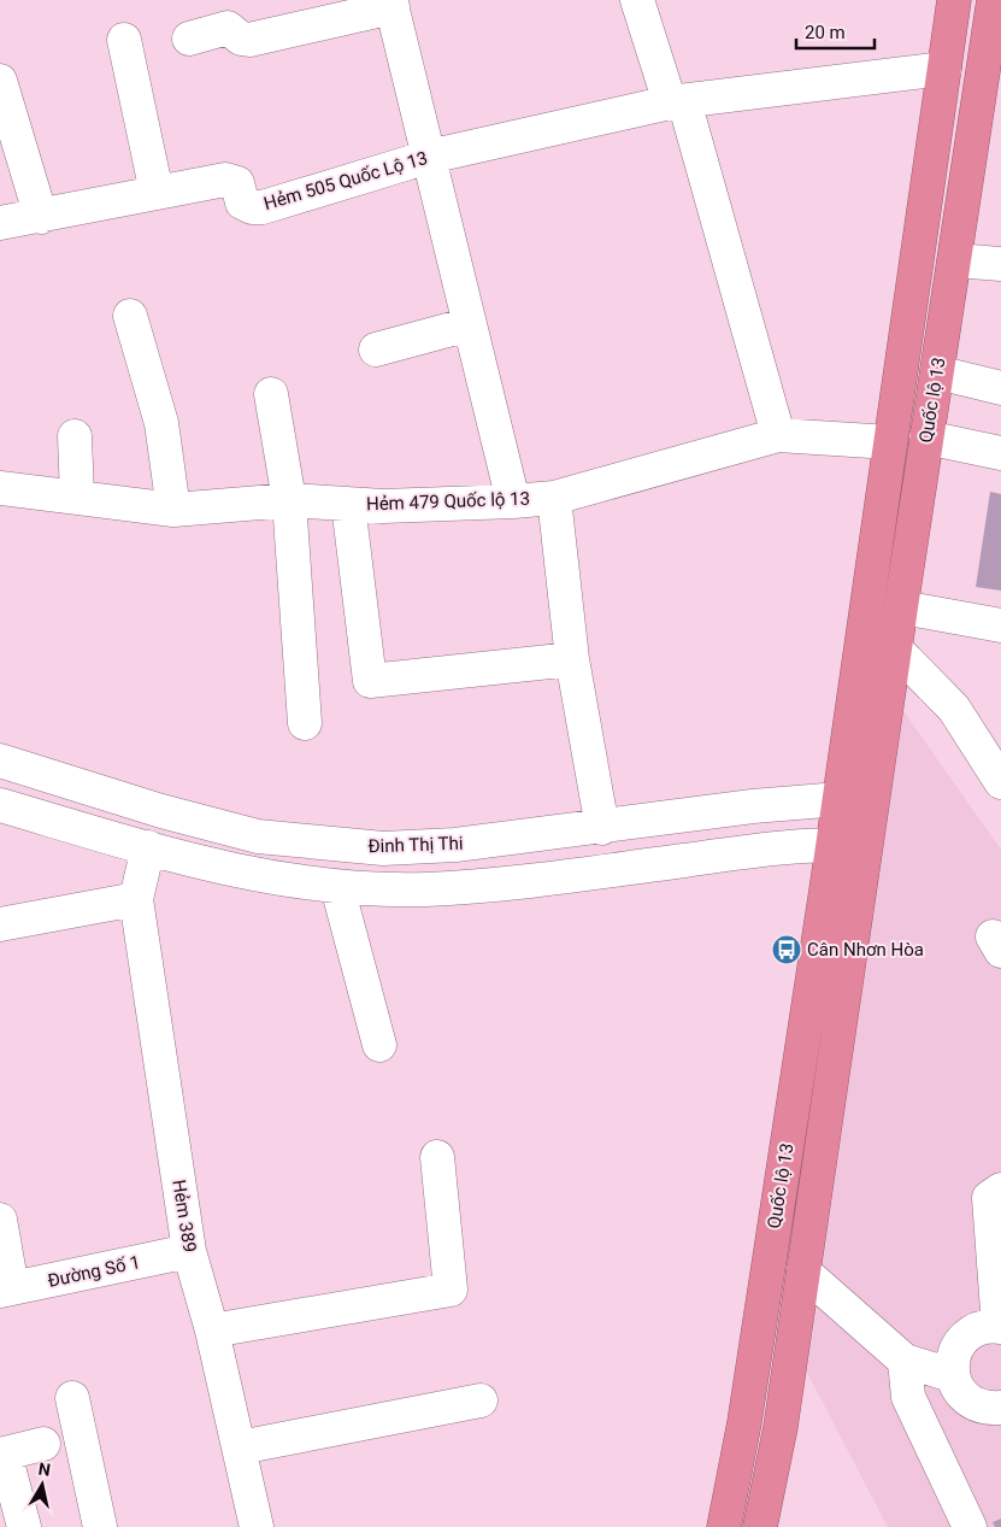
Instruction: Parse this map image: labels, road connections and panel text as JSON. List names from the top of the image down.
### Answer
{
  "streets": {
    "highway": ["Quốc lộ 13"],
    "street": [
      "Hẻm 505 Quốc Lộ 13",
      "Hẻm 479 Quốc lộ 13",
      "Đinh Thị Thi",
      "Hẻm 389",
      "Đường Số 1"
    ]
  },
  "crossings": [
    ["Hẻm 505 Quốc Lộ 13", "Quốc lộ 13"],
    ["Quốc lộ 13", "Hẻm 479 Quốc lộ 13"],
    ["Quốc lộ 13", "Đinh Thị Thi"],
    ["Hẻm 389", "Đường Số 1"]
  ],
  "places": {
    "bus stop": ["Cân Nhơn Hòa"]
  },
  "scale_bar": "20 m",
  "north": "top"
}
